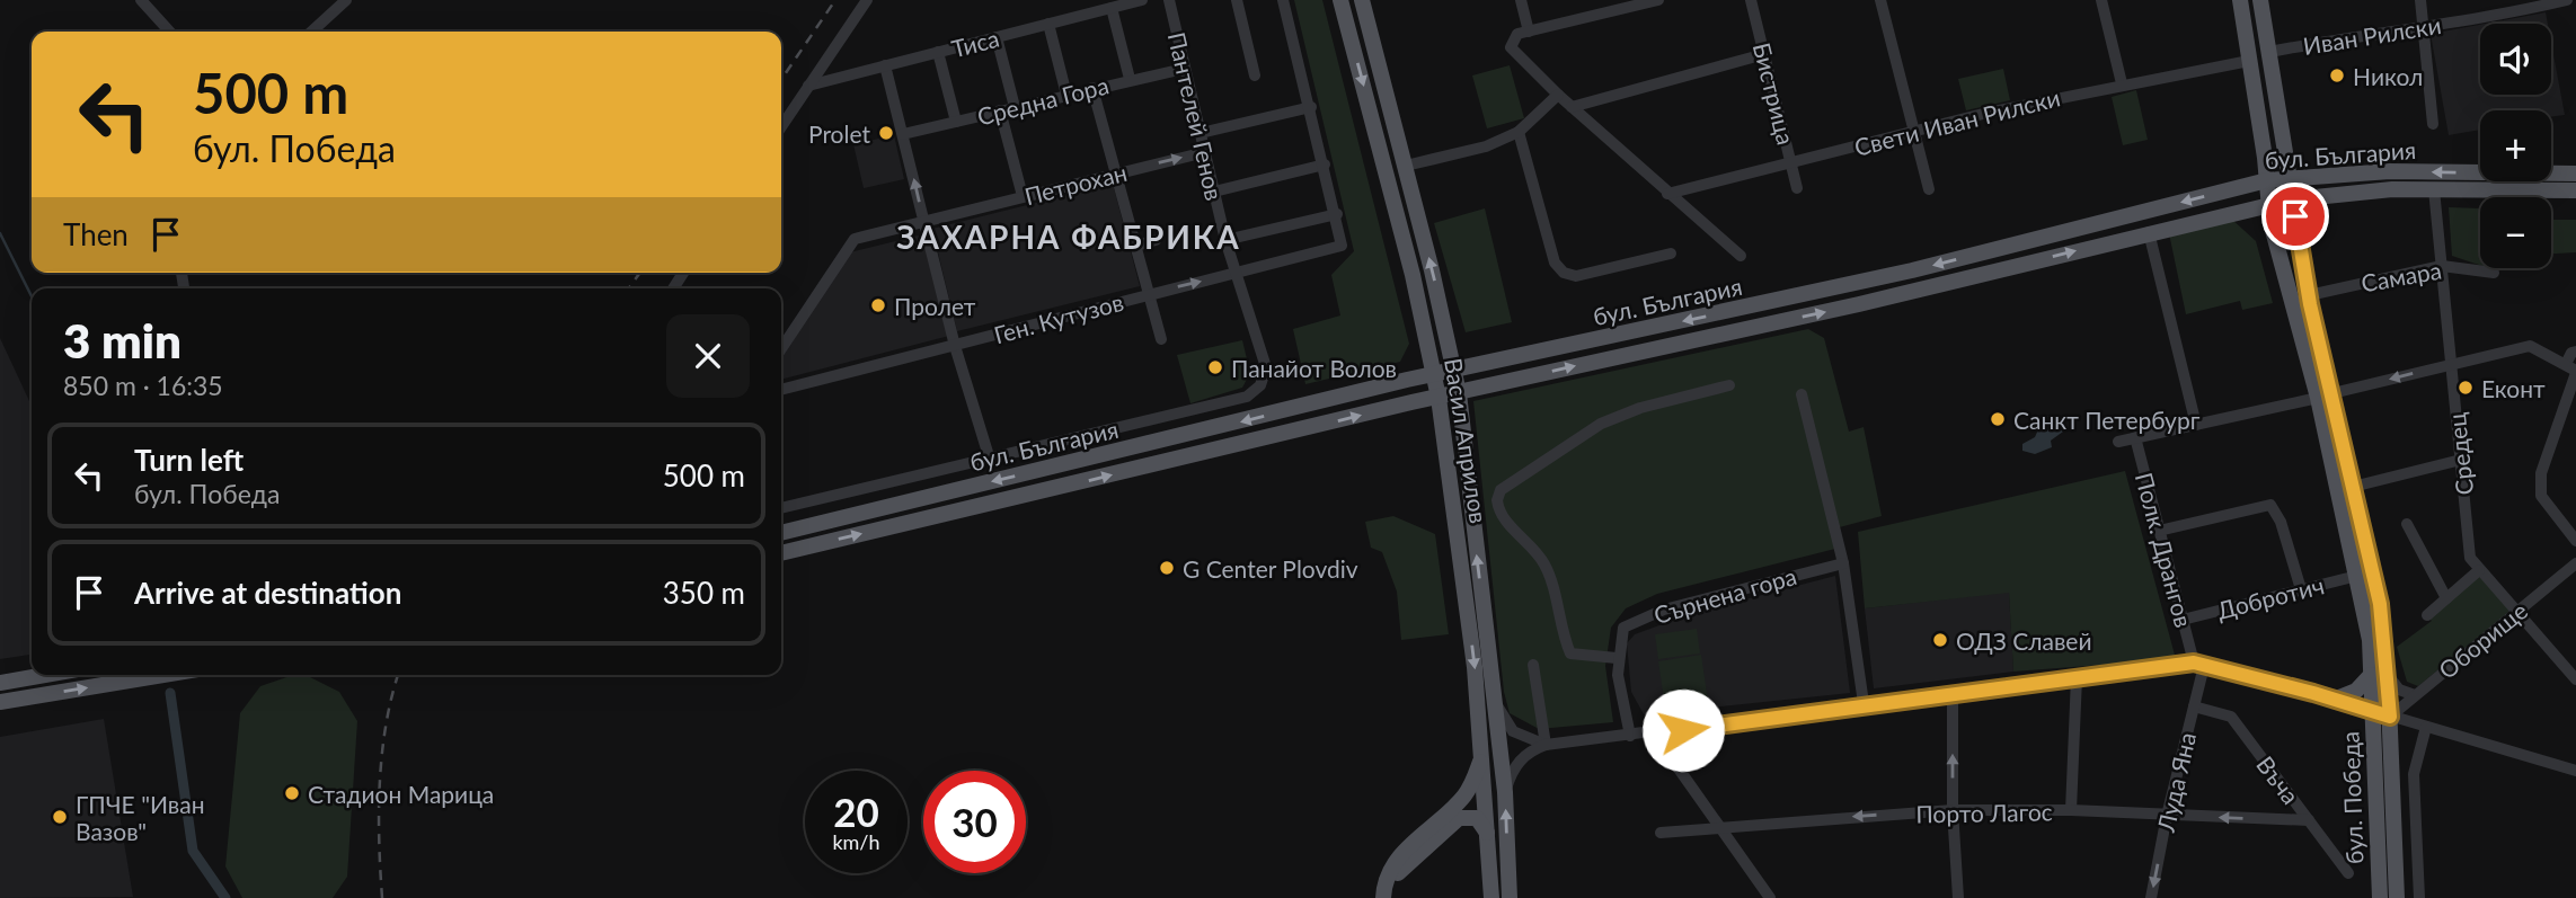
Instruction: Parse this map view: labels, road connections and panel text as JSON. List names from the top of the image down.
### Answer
{
  "streets": {
    "main road": ["бул. България", "Васил Априлов", "бул. Победа"],
    "street": [
      "Иван Рилски",
      "Тиса",
      "Бистрица",
      "Средна Гора",
      "Пантелей Генов",
      "Свети Иван Рилски",
      "Петрохан",
      "Самара",
      "Ген. Кутузов",
      "Средец",
      "Полк. Дрангов",
      "Сърнена гора",
      "Добротич",
      "Оборище",
      "Въча",
      "Луда Яна",
      "Порто Лагос"
    ]
  },
  "crossings": [
    ["Иван Рилски", "бул. Победа"],
    ["Бистрица", "Свети Иван Рилски"],
    ["Средна Гора", "Пантелей Генов"],
    ["Пантелей Генов", "бул. България"],
    ["Пантелей Генов", "Петрохан"],
    ["Пантелей Генов", "Ген. Кутузов"],
    ["Свети Иван Рилски", "бул. Победа"],
    ["бул. България", "Васил Априлов"],
    ["бул. България", "Средец"],
    ["бул. България", "бул. Победа"],
    ["Самара", "Средец"],
    ["Самара", "бул. Победа"],
    ["Средец", "Оборище"],
    ["Полк. Дрангов", "Добротич"],
    ["Полк. Дрангов", "Луда Яна"],
    ["Добротич", "бул. Победа"],
    ["Оборище", "бул. Победа"],
    ["Въча", "Луда Яна"],
    ["Въча", "Порто Лагос"],
    ["Луда Яна", "Порто Лагос"]
  ],
  "one_way": ["Луда Яна", "Порто Лагос"],
  "districts": ["ЗАХАРНА ФАБРИКА"],
  "places": [
    "Никол",
    "Prolet",
    "Пролет",
    "Панайот Волов",
    "Еконт",
    "Санкт Петербург",
    "G Center Plovdiv",
    "ОДЗ Славей",
    "Стадион Марица",
    "ГПЧЕ \"Иван Вазов\""
  ],
  "page": {
    "map_buttons": ["+", "−"],
    "turn": ["500 m", "бул. Победа"],
    "then": "Then",
    "heading": ["3 min", "850 m · 16:35"],
    "list": [
      {
        "name": "Turn left",
        "note": "бул. Победа",
        "value": "500 m"
      },
      {
        "name": "Arrive at destination",
        "value": "350 m"
      }
    ],
    "speed": "20 km/h",
    "limit": "30"
  }
}
